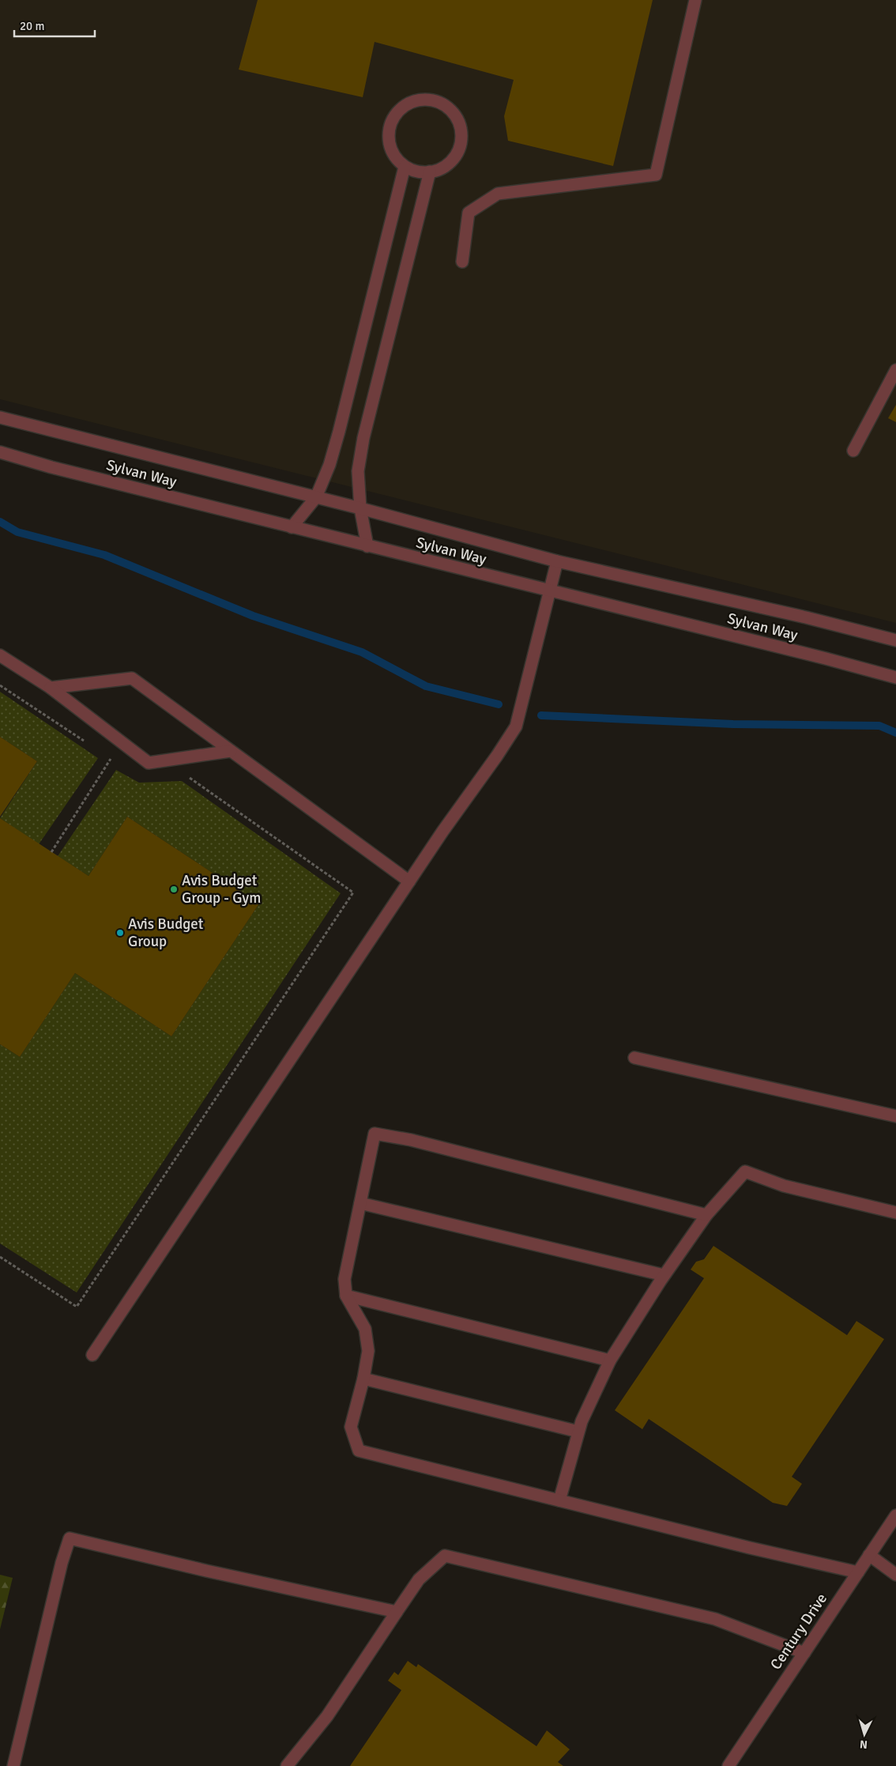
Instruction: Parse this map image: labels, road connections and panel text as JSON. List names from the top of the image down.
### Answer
{
  "streets": {
    "street": ["Sylvan Way", "Century Drive"]
  },
  "places": ["Avis Budget Group - Gym", "Avis Budget Group"],
  "scale_bar": "20 m",
  "north": "bottom"
}
